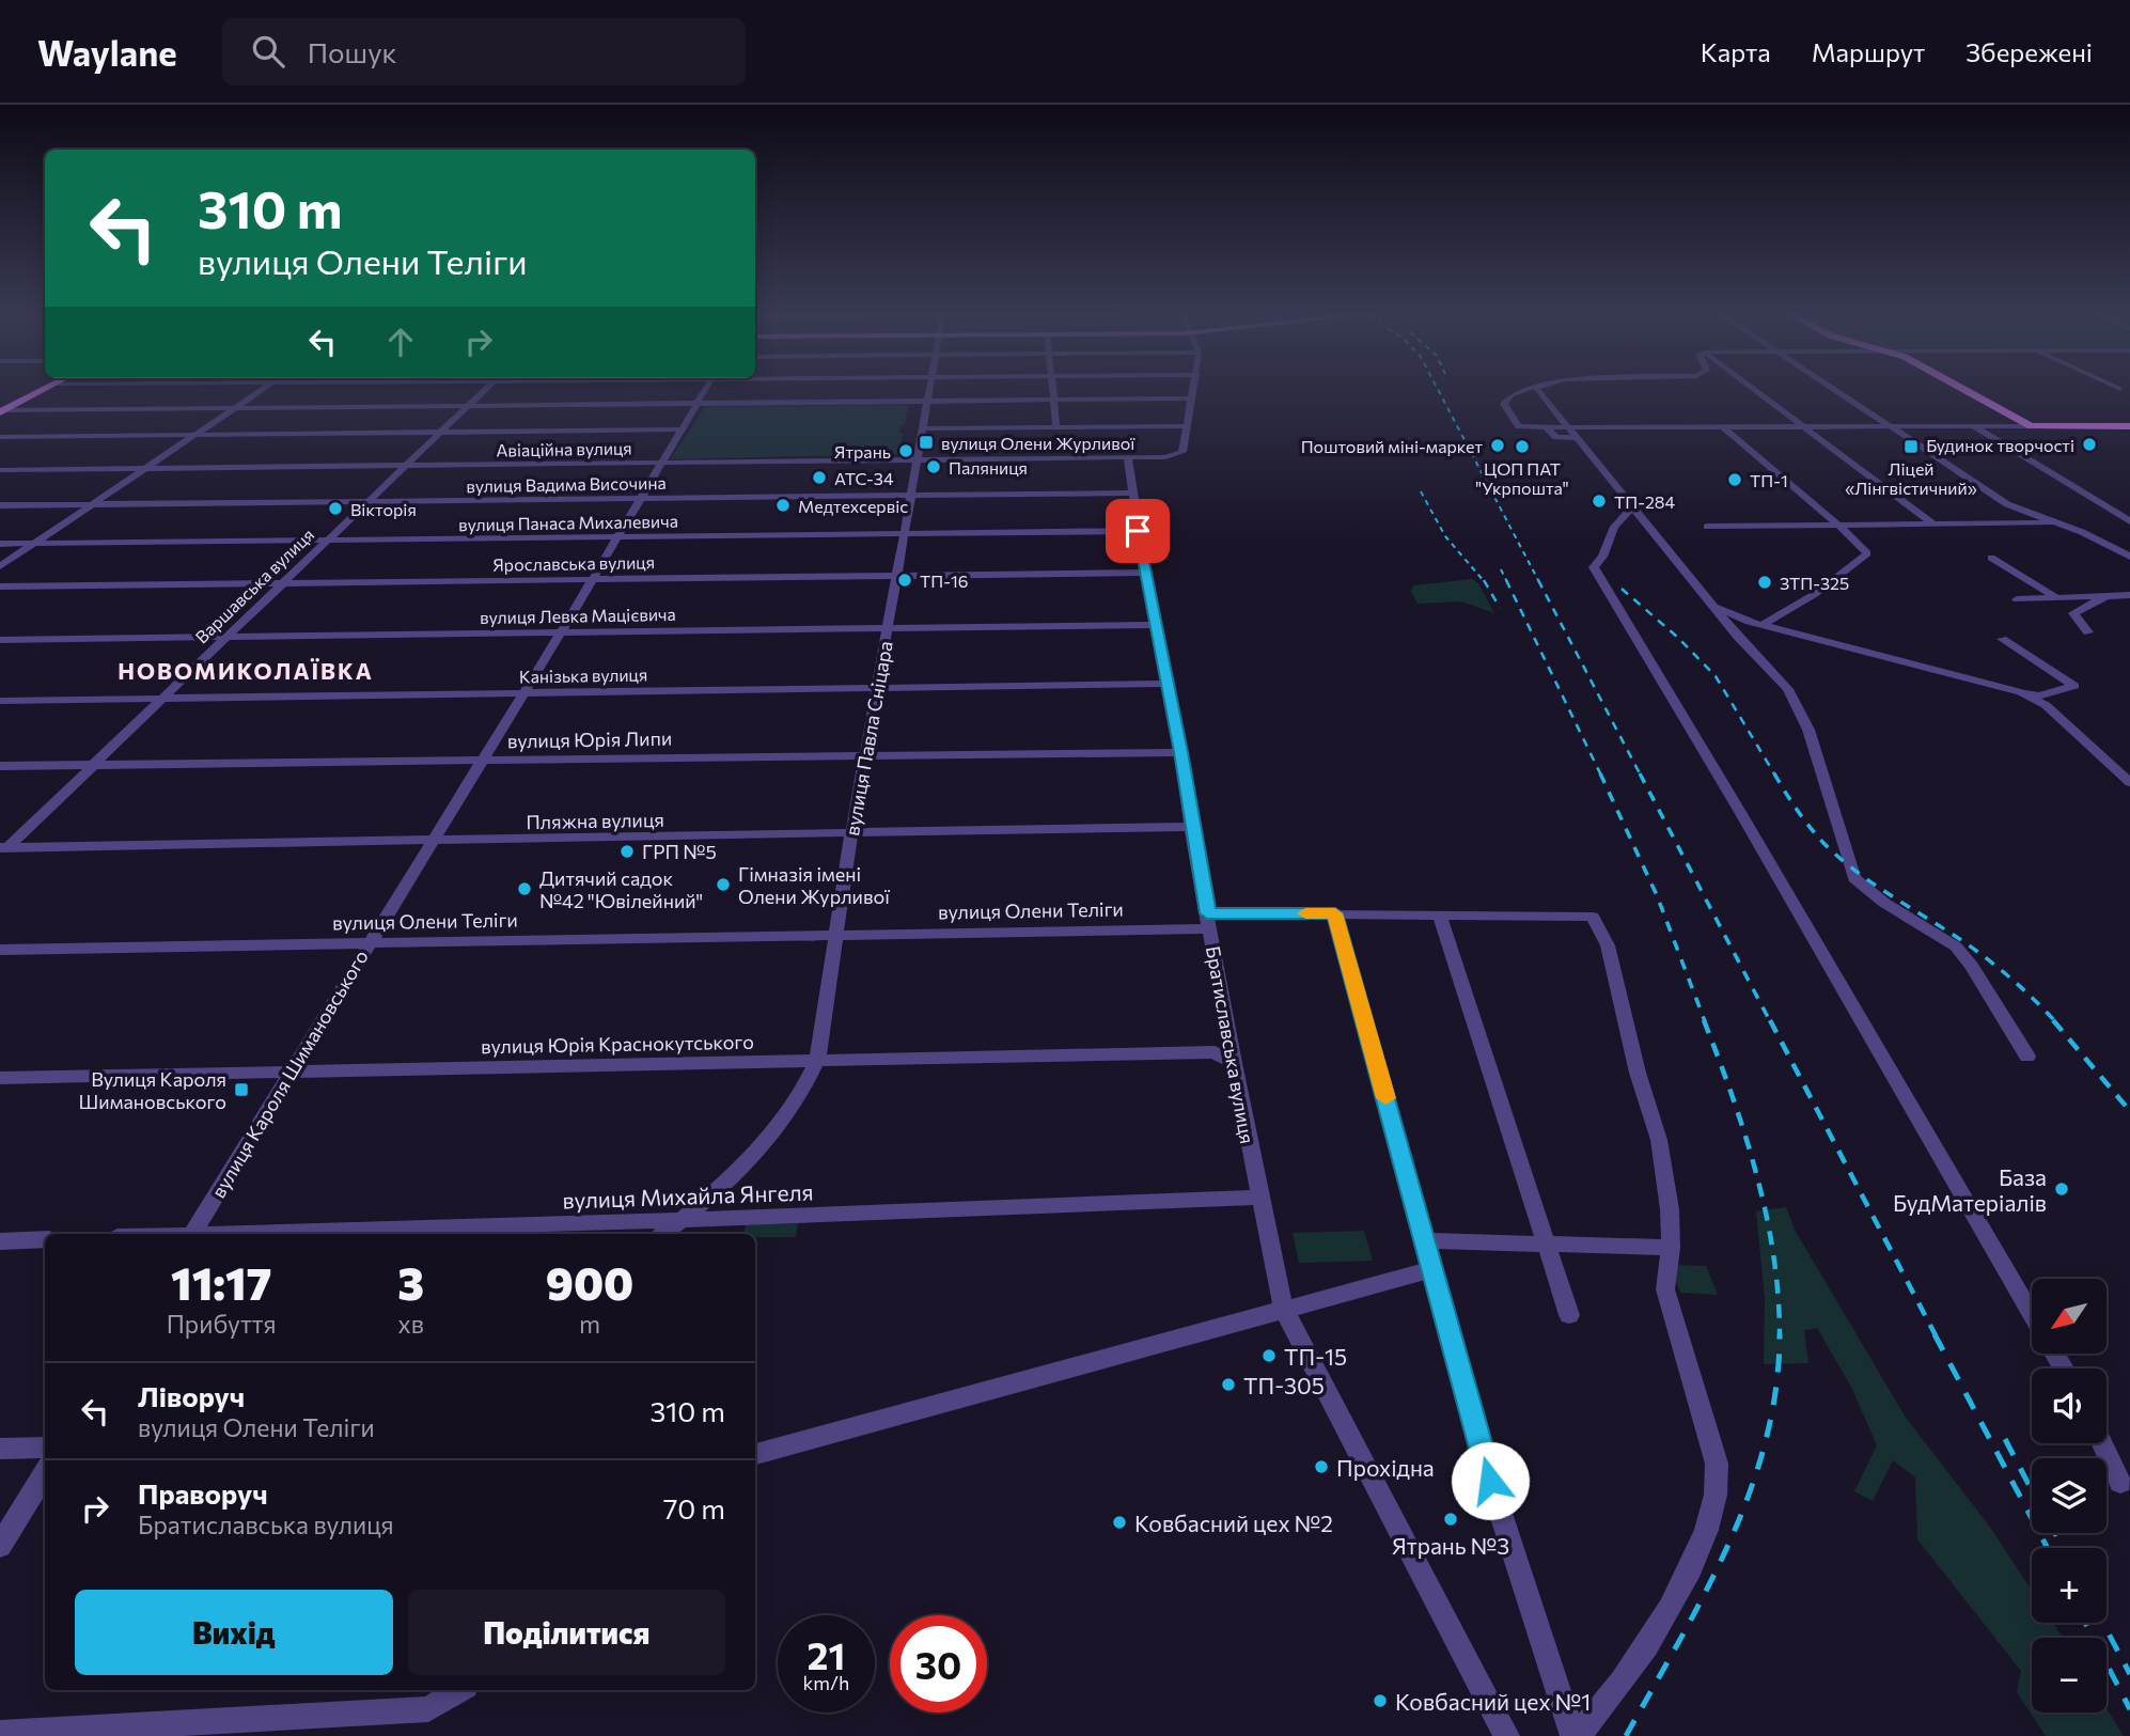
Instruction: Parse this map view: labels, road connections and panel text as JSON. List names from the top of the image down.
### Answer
{
  "streets": {
    "street": [
      "Авіаційна вулиця",
      "вулиця Вадима Височина",
      "вулиця Панаса Михалевича",
      "Ярославська вулиця",
      "Варшавська вулиця",
      "вулиця Левка Мацієвича",
      "Канізька вулиця",
      "вулиця Павла Сніцара",
      "вулиця Юрія Липи",
      "Пляжна вулиця",
      "вулиця Олени Теліги",
      "вулиця Юрія Краснокутського",
      "Братиславська вулиця",
      "вулиця Кароля Шимановського",
      "вулиця Михайла Янгеля"
    ]
  },
  "crossings": [
    ["Авіаційна вулиця", "Варшавська вулиця"],
    ["Авіаційна вулиця", "вулиця Павла Сніцара"],
    ["Авіаційна вулиця", "Братиславська вулиця"],
    ["Авіаційна вулиця", "вулиця Кароля Шимановського"],
    ["вулиця Вадима Височина", "Варшавська вулиця"],
    ["вулиця Вадима Височина", "вулиця Павла Сніцара"],
    ["вулиця Вадима Височина", "Братиславська вулиця"],
    ["вулиця Вадима Височина", "вулиця Кароля Шимановського"],
    ["вулиця Панаса Михалевича", "Варшавська вулиця"],
    ["вулиця Панаса Михалевича", "вулиця Павла Сніцара"],
    ["вулиця Панаса Михалевича", "Братиславська вулиця"],
    ["вулиця Панаса Михалевича", "вулиця Кароля Шимановського"],
    ["Ярославська вулиця", "Варшавська вулиця"],
    ["Ярославська вулиця", "вулиця Павла Сніцара"],
    ["Ярославська вулиця", "Братиславська вулиця"],
    ["Ярославська вулиця", "вулиця Кароля Шимановського"],
    ["Варшавська вулиця", "вулиця Левка Мацієвича"],
    ["Варшавська вулиця", "Канізька вулиця"],
    ["Варшавська вулиця", "вулиця Юрія Липи"],
    ["Варшавська вулиця", "Пляжна вулиця"],
    ["вулиця Левка Мацієвича", "вулиця Павла Сніцара"],
    ["вулиця Левка Мацієвича", "Братиславська вулиця"],
    ["вулиця Левка Мацієвича", "вулиця Кароля Шимановського"],
    ["Канізька вулиця", "вулиця Павла Сніцара"],
    ["Канізька вулиця", "Братиславська вулиця"],
    ["Канізька вулиця", "вулиця Кароля Шимановського"],
    ["вулиця Павла Сніцара", "вулиця Юрія Липи"],
    ["вулиця Павла Сніцара", "Пляжна вулиця"],
    ["вулиця Павла Сніцара", "вулиця Олени Теліги"],
    ["вулиця Павла Сніцара", "вулиця Юрія Краснокутського"],
    ["вулиця Павла Сніцара", "вулиця Михайла Янгеля"],
    ["вулиця Юрія Липи", "Братиславська вулиця"],
    ["вулиця Юрія Липи", "вулиця Кароля Шимановського"],
    ["Пляжна вулиця", "Братиславська вулиця"],
    ["Пляжна вулиця", "вулиця Кароля Шимановського"],
    ["вулиця Олени Теліги", "Братиславська вулиця"],
    ["вулиця Олени Теліги", "вулиця Кароля Шимановського"],
    ["вулиця Юрія Краснокутського", "Братиславська вулиця"],
    ["вулиця Юрія Краснокутського", "вулиця Кароля Шимановського"],
    ["Братиславська вулиця", "вулиця Михайла Янгеля"]
  ],
  "districts": ["НОВОМИКОЛАЇВКА"],
  "places": {
    "transit": ["вулиця Олени Журливої", "Ліцей «Лінгвістичний»", "Вулиця Кароля Шимановського"],
    "other": [
      "Будинок творчості",
      "Поштовий міні-маркет",
      "ЦОП ПАТ \"Укрпошта\"",
      "Ятрань",
      "Паляниця",
      "АТС-34",
      "ТП-1",
      "ТП-284",
      "Медтехсервіс",
      "Вікторія",
      "ТП-16",
      "ЗТП-325",
      "ГРП №5",
      "Гімназія імені Олени Журливої",
      "Дитячий садок №42 \"Ювілейний\"",
      "База БудМатеріалів",
      "ТП-15",
      "ТП-305",
      "Прохідна",
      "Ятрань №3",
      "Ковбасний цех №2",
      "Ковбасний цех №1"
    ]
  },
  "north": "bottom left",
  "page": {
    "header": "Waylane",
    "search": "Пошук",
    "nav": ["Карта", "Маршрут", "Збережені"],
    "turn": ["310 m", "вулиця Олени Теліги"],
    "eta": [
      "11:17",
      "Прибуття",
      "3",
      "хв",
      "900",
      "m"
    ],
    "map_buttons": ["+", "−"],
    "list": [
      {
        "name": "Ліворуч",
        "note": "вулиця Олени Теліги",
        "value": "310 m"
      },
      {
        "name": "Праворуч",
        "note": "Братиславська вулиця",
        "value": "70 m"
      }
    ],
    "buttons": ["Вихід", "Поділитися"],
    "speed": "21 km/h",
    "limit": "30"
  }
}
